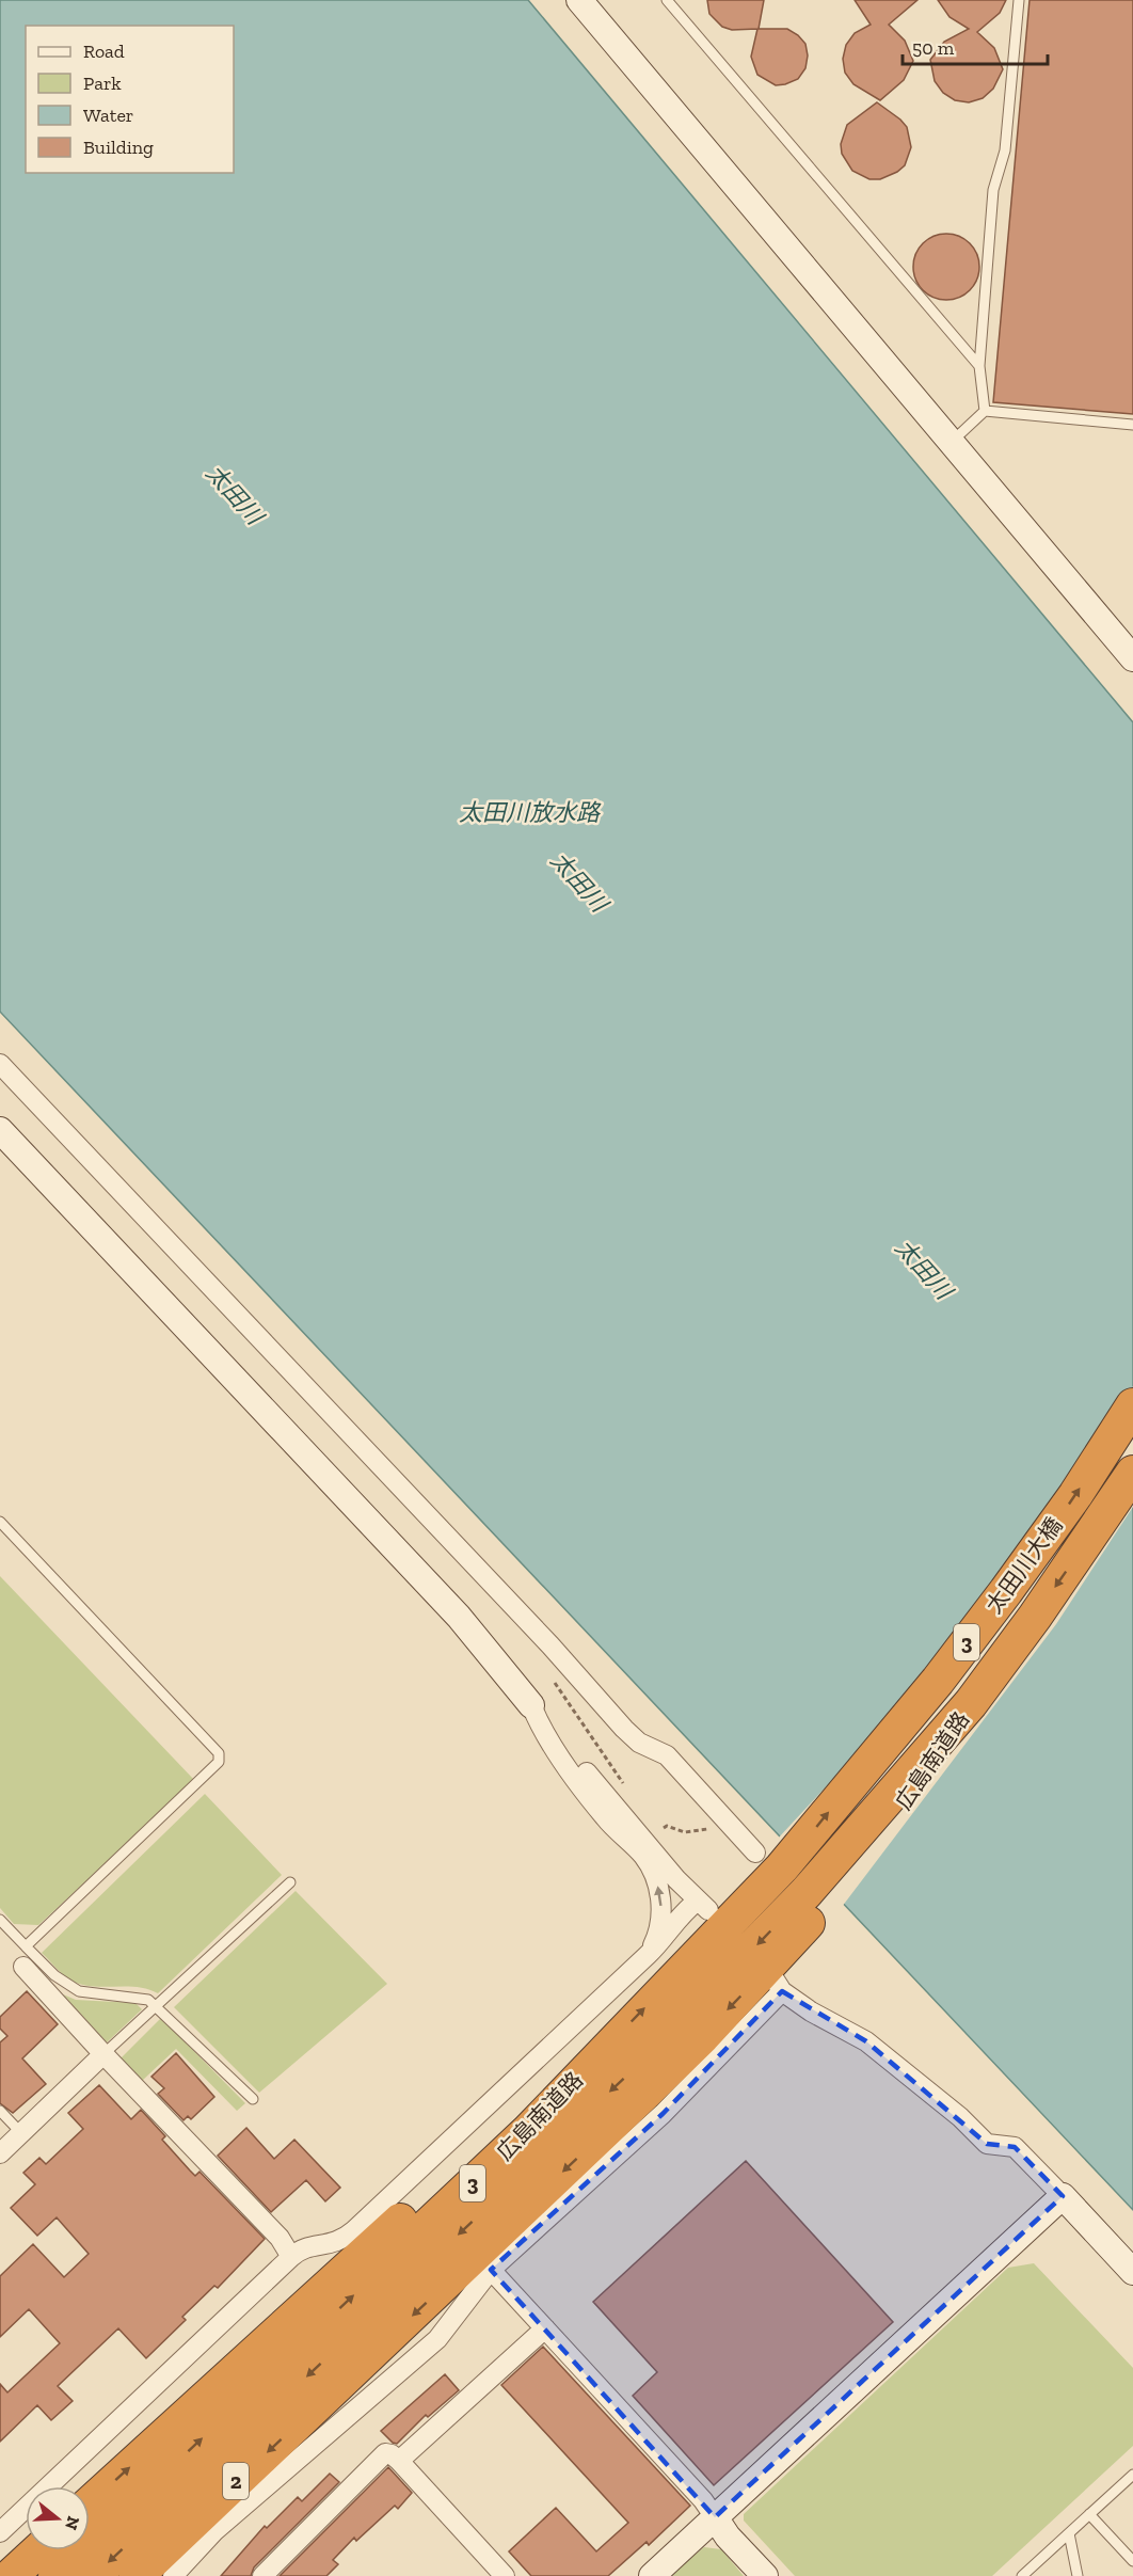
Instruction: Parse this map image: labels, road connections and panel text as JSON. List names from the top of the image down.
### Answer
{
  "streets": {
    "highway": [
      "太田川大橋",
      "3",
      "広島南道路",
      "2"
    ]
  },
  "crossings": [
    ["太田川大橋", "広島南道路"],
    ["3", "広島南道路"]
  ],
  "water": ["太田川", "太田川放水路"],
  "legend": [
    "Road",
    "Park",
    "Water",
    "Building"
  ],
  "scale_bar": "50 m",
  "north": "right"
}
